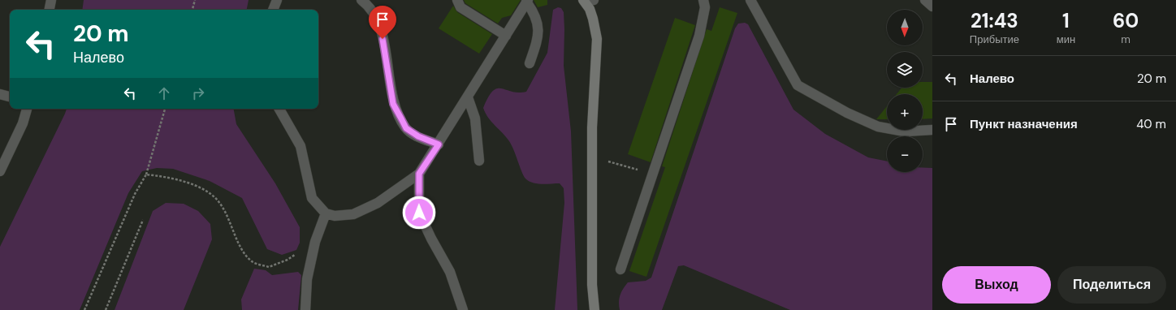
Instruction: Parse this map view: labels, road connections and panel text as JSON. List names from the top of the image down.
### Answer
{
  "north": "bottom",
  "page": {
    "eta": [
      "21:43",
      "Прибытие",
      "1",
      "мин",
      "60",
      "m"
    ],
    "map_buttons": ["+", "−"],
    "turn": ["20 m", "Налево"],
    "list": [
      {
        "name": "Налево",
        "value": "20 m"
      },
      {
        "name": "Пункт назначения",
        "value": "40 m"
      }
    ],
    "buttons": ["Выход", "Поделиться"]
  }
}
